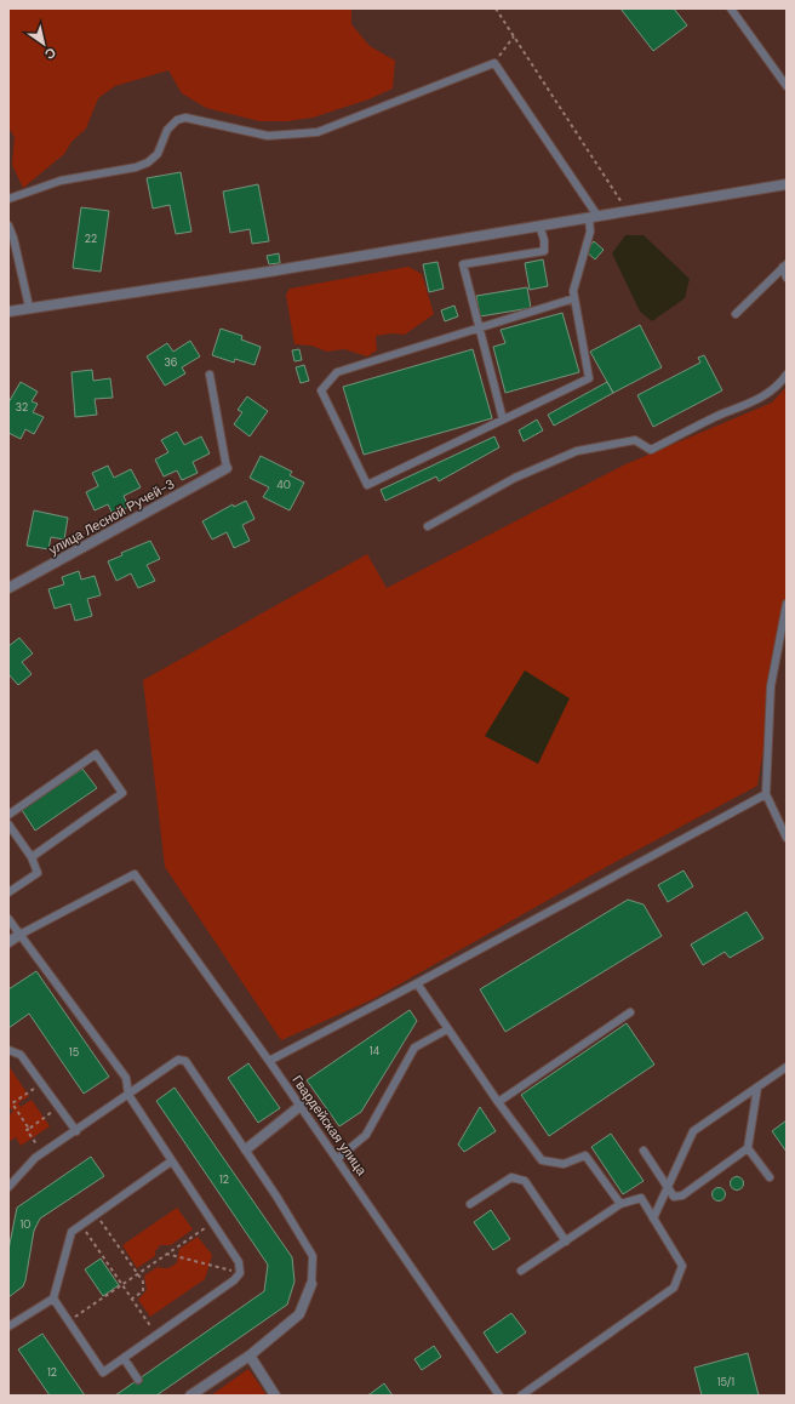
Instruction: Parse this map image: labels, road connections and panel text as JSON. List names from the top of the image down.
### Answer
{
  "streets": {
    "street": ["улица Лесной Ручей-3"],
    "lane": ["Гвардейская улица"]
  },
  "house_numbers": [
    "22",
    "36",
    "32",
    "40",
    "14",
    "15",
    "12",
    "10",
    "12",
    "15/1"
  ],
  "north": "bottom right"
}
